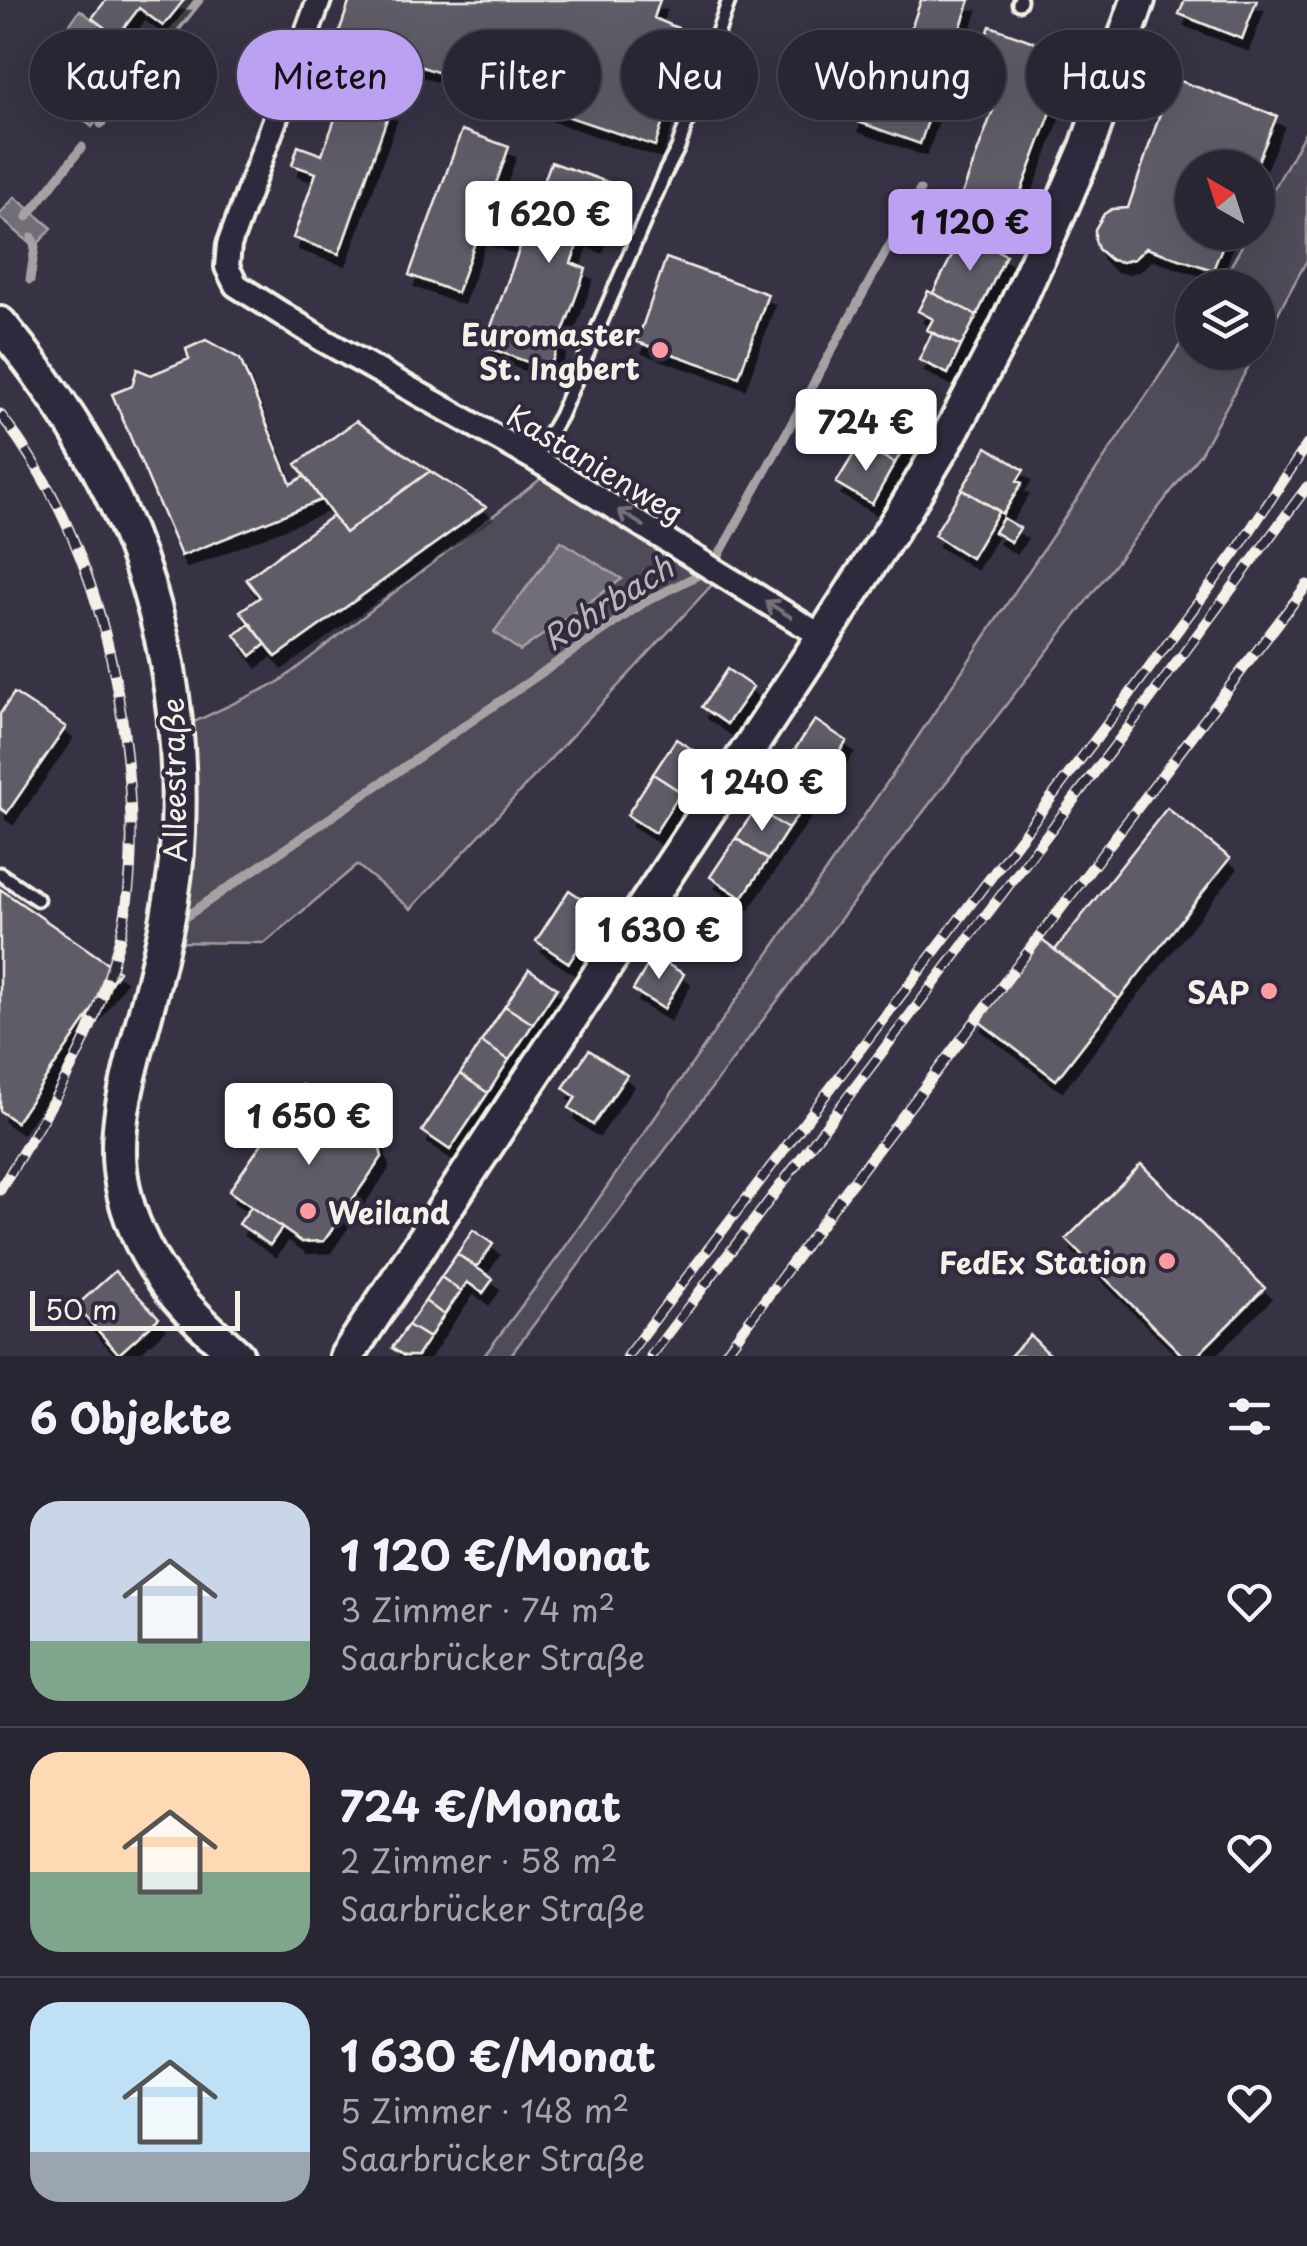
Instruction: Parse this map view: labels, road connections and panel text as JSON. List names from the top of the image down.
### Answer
{
  "streets": {
    "main road": ["Alleestraße"],
    "street": ["Kastanienweg"]
  },
  "water": ["Rohrbach"],
  "places": [
    "Euromaster St. Ingbert",
    "SAP",
    "Weiland",
    "FedEx Station"
  ],
  "scale_bar": "50 m",
  "north": "top left",
  "page": {
    "chip": [
      "Kaufen",
      "Mieten",
      "Filter",
      "Neu",
      "Wohnung",
      "Haus"
    ],
    "price": [
      "1 620 €",
      "1 120 €",
      "724 €",
      "1 240 €",
      "1 630 €",
      "1 650 €"
    ],
    "scale": "50 m",
    "heading": "6 Objekte",
    "list": [
      {
        "name": "1 120 €/Monat",
        "note": "3 Zimmer · 74 m² · Saarbrücker Straße"
      },
      {
        "name": "724 €/Monat",
        "note": "2 Zimmer · 58 m² · Saarbrücker Straße"
      },
      {
        "name": "1 630 €/Monat",
        "note": "5 Zimmer · 148 m² · Saarbrücker Straße"
      }
    ]
  }
}
